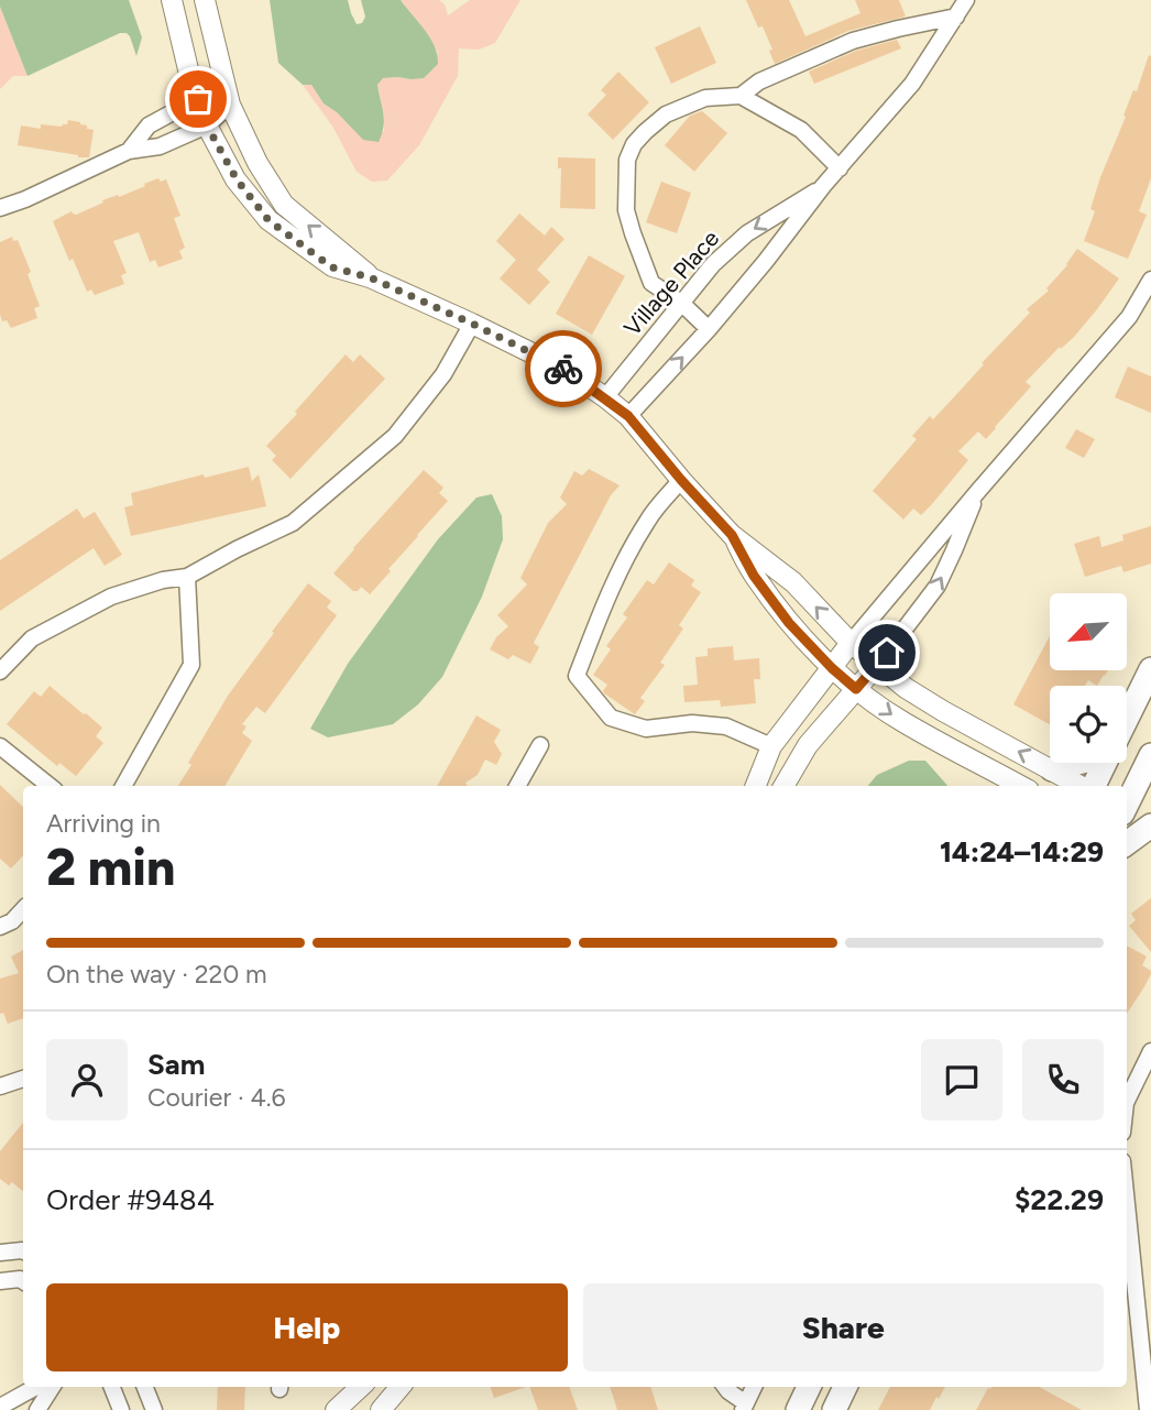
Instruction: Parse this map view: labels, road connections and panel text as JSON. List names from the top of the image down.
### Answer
{
  "streets": {
    "street": ["Village Place"]
  },
  "north": "bottom left",
  "page": {
    "heading": ["2 min", "Arriving in", "14:24–14:29"],
    "panel": [
      "Sam",
      "Courier · 4.6",
      "Order #9484",
      "$22.29"
    ],
    "bar": "On the way · 220 m",
    "buttons": ["Help", "Share"]
  }
}
